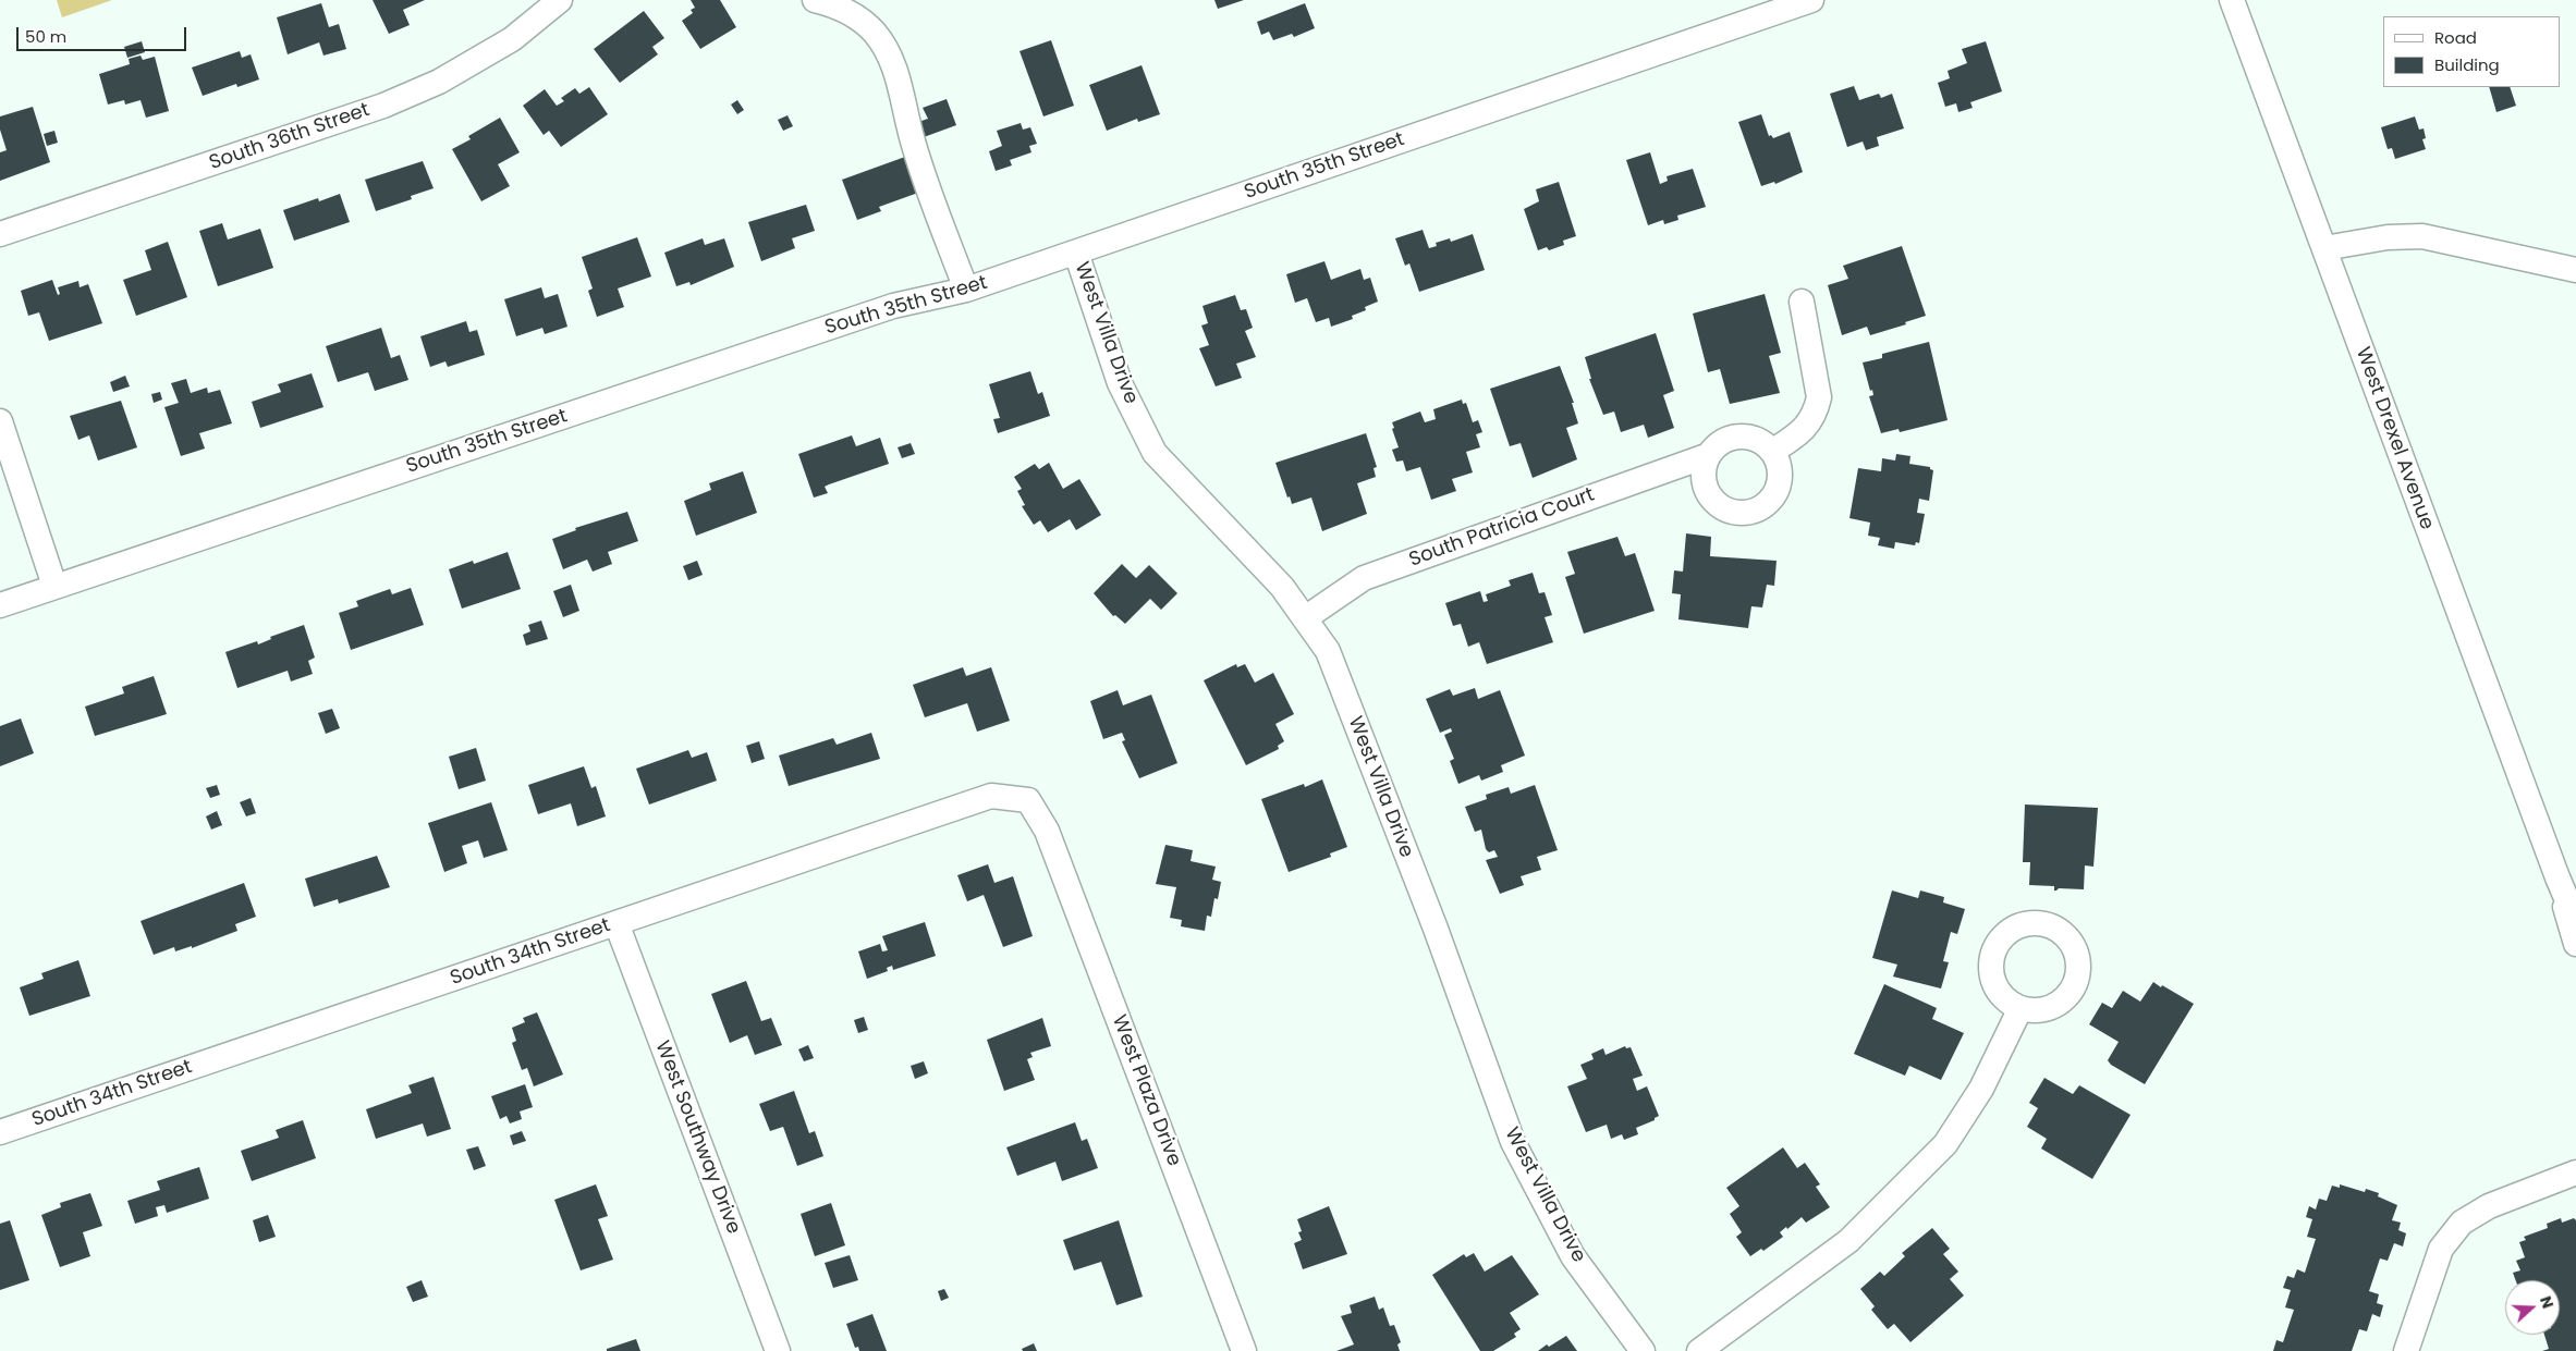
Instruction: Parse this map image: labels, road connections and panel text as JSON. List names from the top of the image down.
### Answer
{
  "streets": {
    "street": [
      "South 36th Street",
      "South 35th Street",
      "West Villa Drive",
      "West Drexel Avenue",
      "South Patricia Court",
      "South 34th Street",
      "West Plaza Drive",
      "West Southway Drive"
    ]
  },
  "crossings": [
    ["South 35th Street", "West Villa Drive"],
    ["West Villa Drive", "South Patricia Court"],
    ["South 34th Street", "West Plaza Drive"],
    ["South 34th Street", "West Southway Drive"]
  ],
  "legend": ["Road", "Building"],
  "scale_bar": "50 m",
  "north": "right"
}
